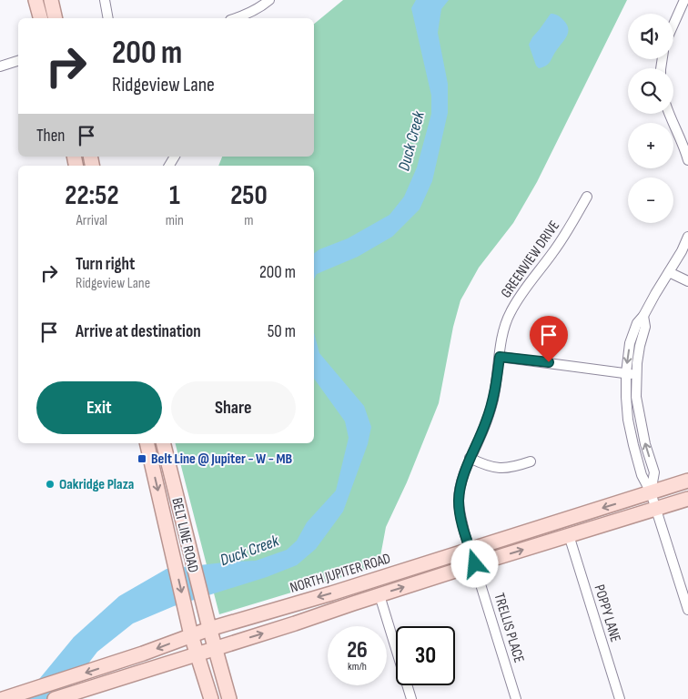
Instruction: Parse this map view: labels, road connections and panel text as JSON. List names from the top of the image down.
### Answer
{
  "streets": {
    "main road": ["BELT LINE ROAD", "NORTH JUPITER ROAD"],
    "street": ["GREENVIEW DRIVE", "POPPY LANE", "TRELLIS PLACE"]
  },
  "crossings": [
    ["GREENVIEW DRIVE", "NORTH JUPITER ROAD"],
    ["GREENVIEW DRIVE", "TRELLIS PLACE"],
    ["BELT LINE ROAD", "NORTH JUPITER ROAD"],
    ["NORTH JUPITER ROAD", "TRELLIS PLACE"]
  ],
  "water": ["Duck Creek"],
  "places": {
    "transit": ["Belt Line @ Jupiter - W - MB"],
    "other": ["Oakridge Plaza"]
  },
  "page": {
    "map_buttons": ["+", "−"],
    "turn": ["200 m", "Ridgeview Lane"],
    "then": "Then",
    "eta": [
      "22:52",
      "Arrival",
      "1",
      "min",
      "250",
      "m"
    ],
    "list": [
      {
        "name": "Turn right",
        "note": "Ridgeview Lane",
        "value": "200 m"
      },
      {
        "name": "Arrive at destination",
        "value": "50 m"
      }
    ],
    "buttons": ["Exit", "Share"],
    "speed": "26 km/h",
    "limit": "30"
  }
}
